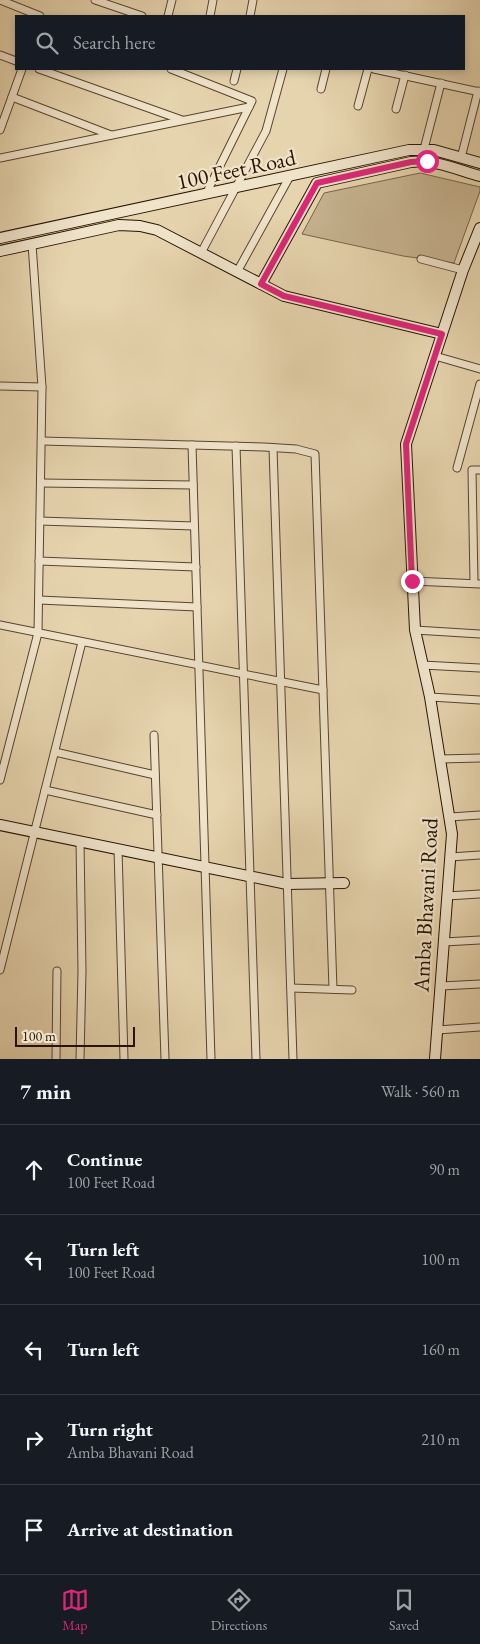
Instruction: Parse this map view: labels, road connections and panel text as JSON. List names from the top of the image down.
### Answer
{
  "streets": {
    "street": ["100 Feet Road", "Amba Bhavani Road"]
  },
  "scale_bar": "100 m",
  "page": {
    "search": "Search here",
    "scale": "100 m",
    "heading": ["7 min", "Walk · 560 m"],
    "list": [
      ["Continue", "100 Feet Road", "90 m"],
      ["Turn left", "100 Feet Road", "100 m"],
      ["Turn left", "160 m"],
      ["Turn right", "Amba Bhavani Road", "210 m"],
      "Arrive at destination"
    ],
    "nav": ["Map", "Directions", "Saved"]
  }
}
